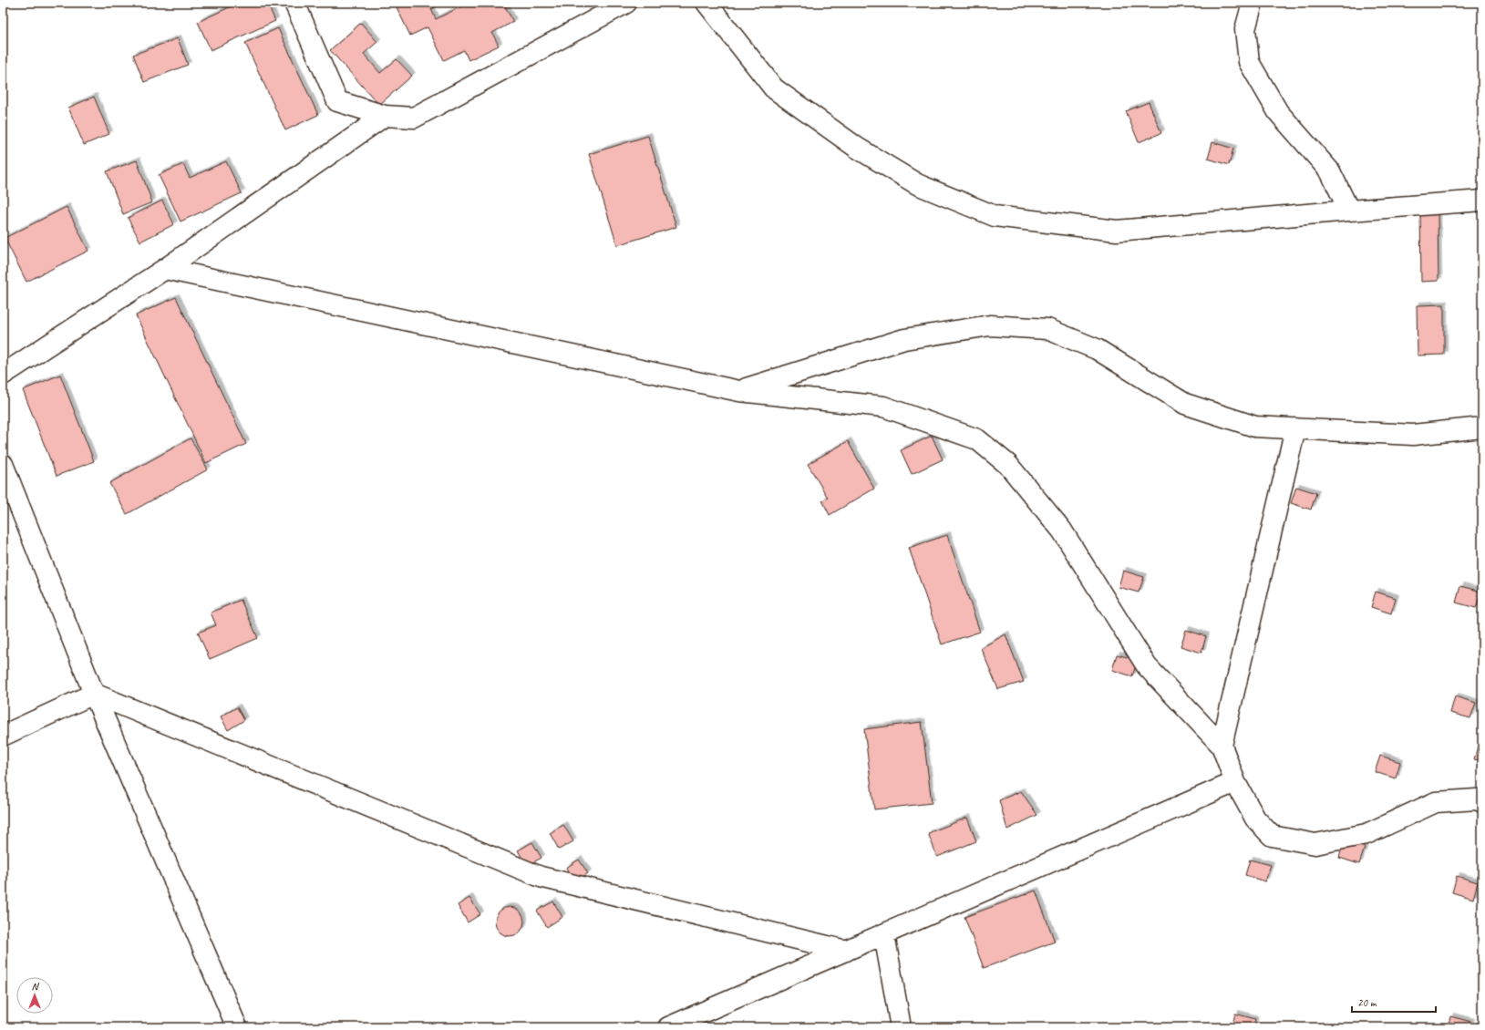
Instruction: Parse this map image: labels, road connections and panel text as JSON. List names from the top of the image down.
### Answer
{
  "scale_bar": "20 m",
  "north": "top"
}
